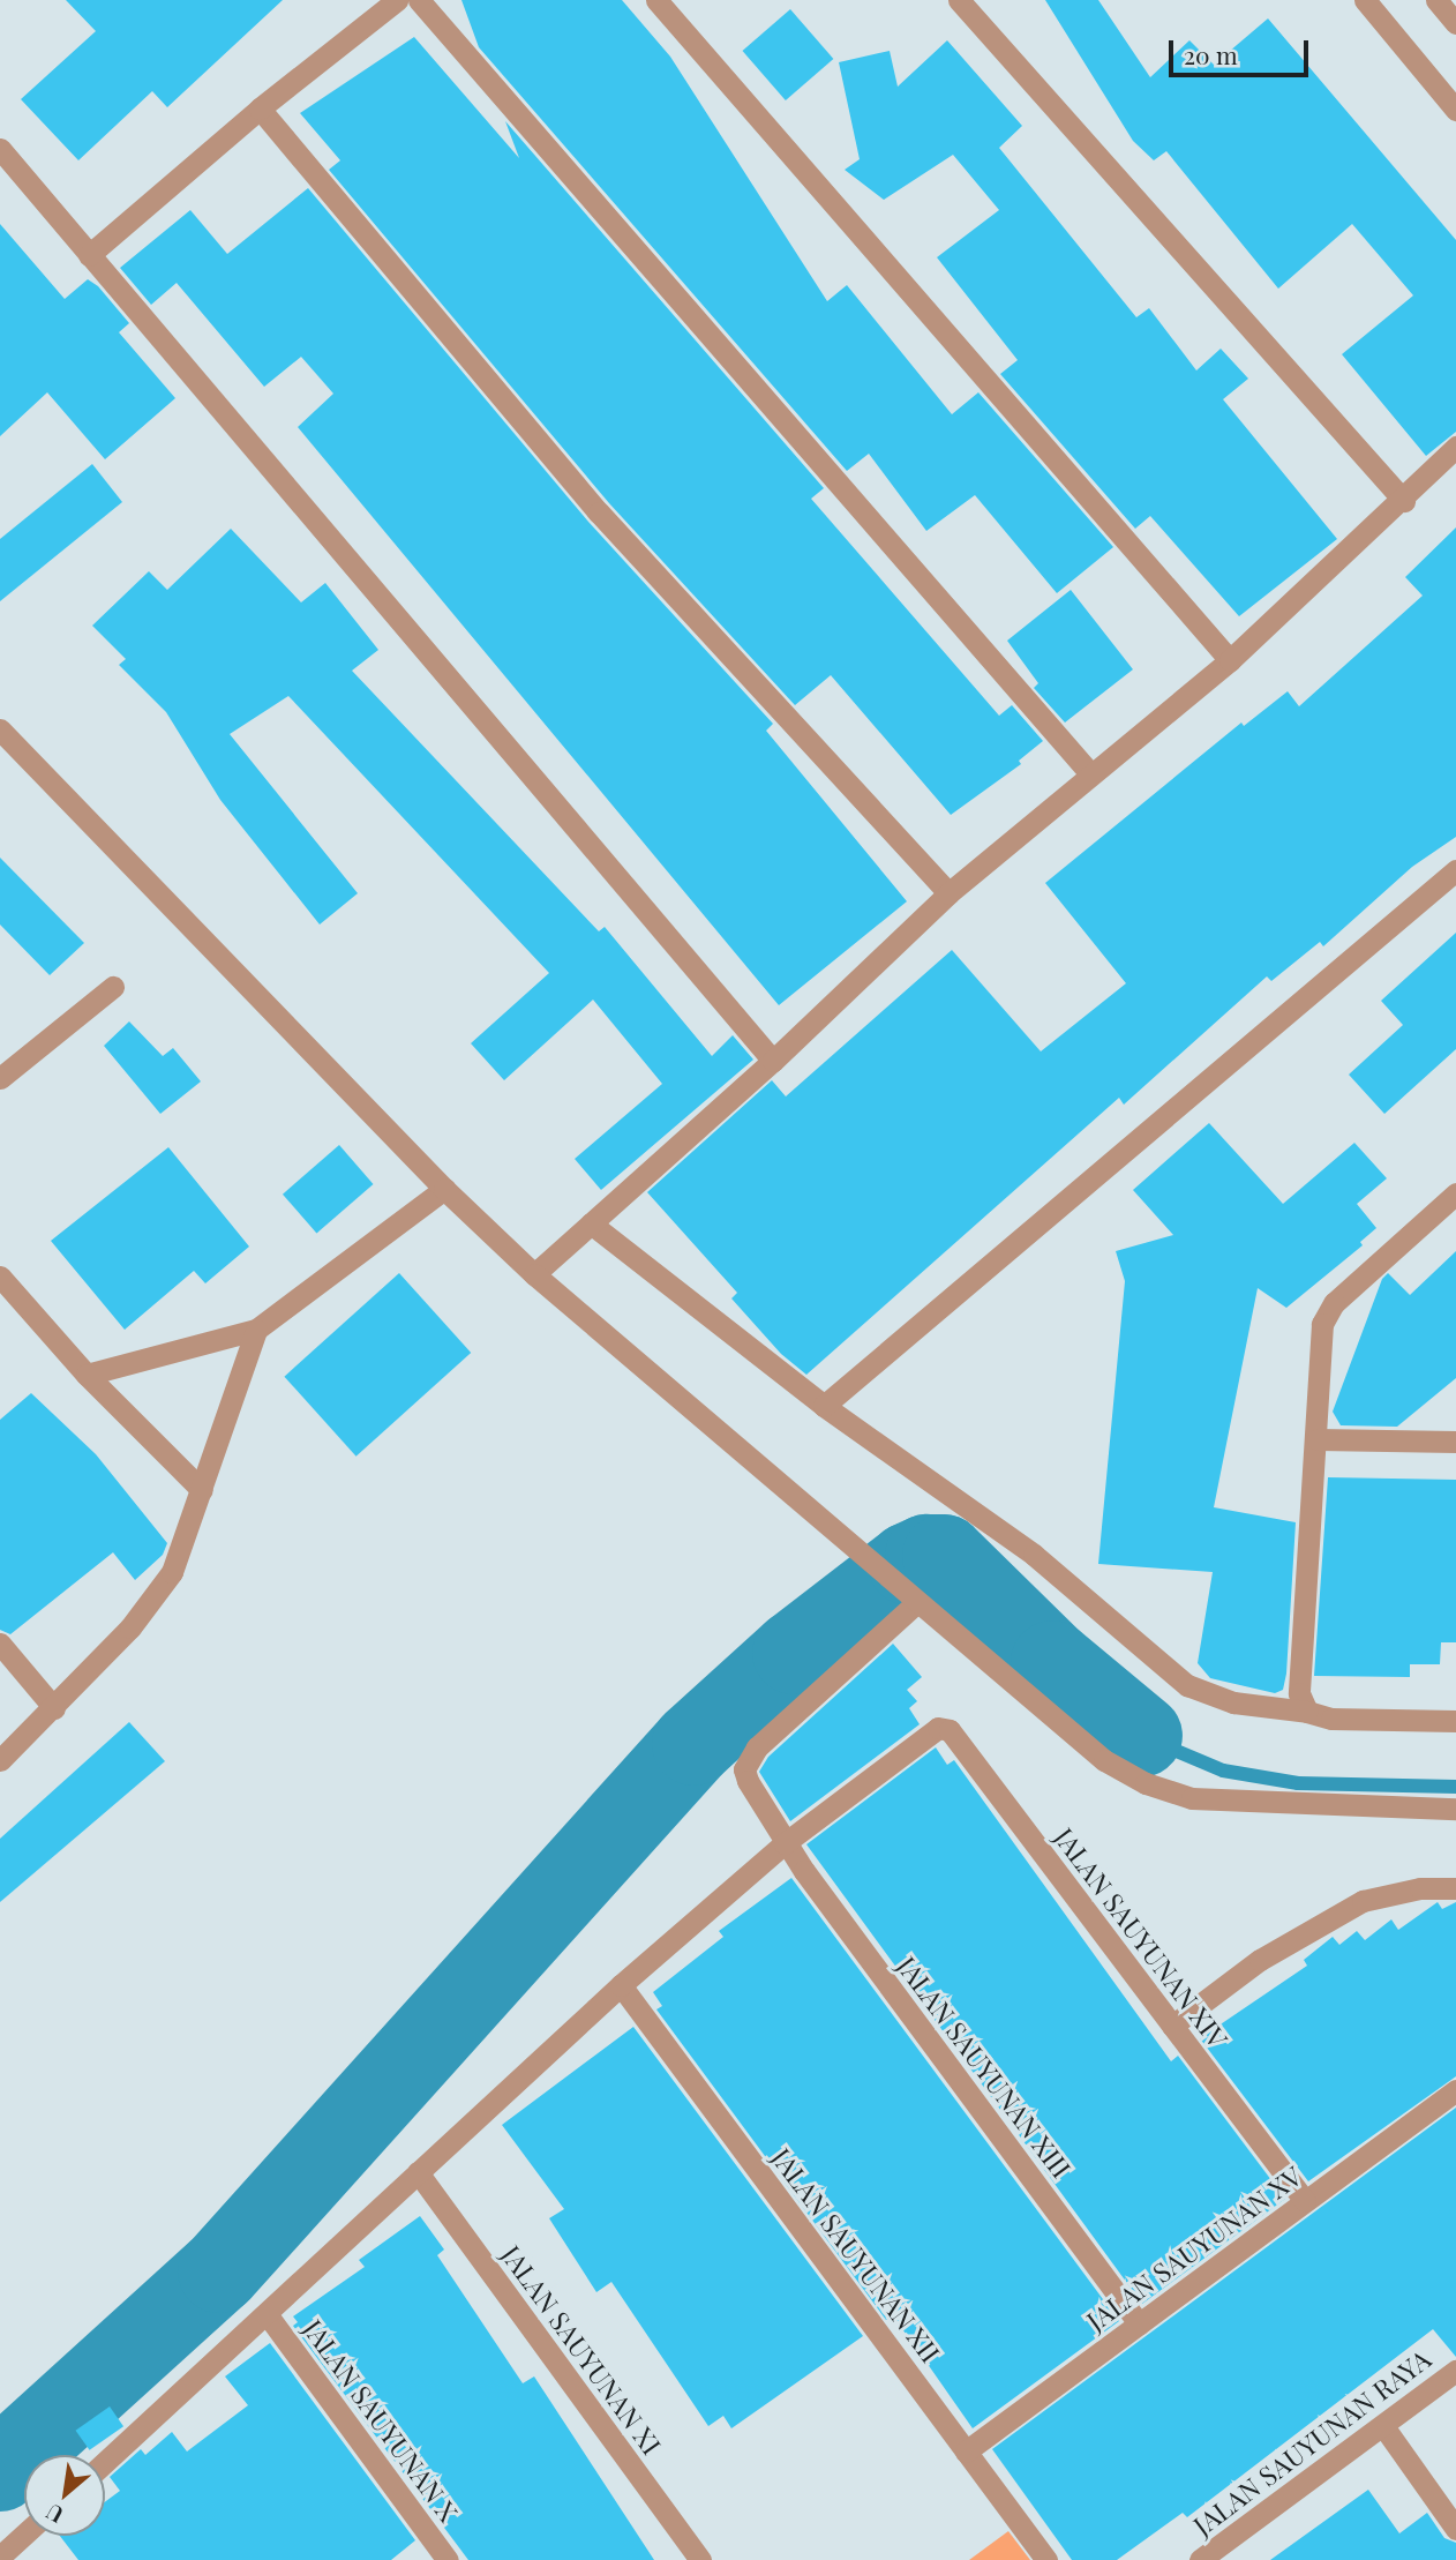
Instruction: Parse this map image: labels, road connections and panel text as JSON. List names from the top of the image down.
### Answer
{
  "streets": {
    "street": [
      "JALAN SAUYUNAN XIV",
      "JALAN SAUYUNAN XIII",
      "JALAN SAUYUNAN XV",
      "JALAN SAUYUNAN XII",
      "JALAN SAUYUNAN XI",
      "JALAN SAUYUNAN X",
      "JALAN SAUYUNAN RAYA"
    ]
  },
  "crossings": [
    ["JALAN SAUYUNAN XIV", "JALAN SAUYUNAN XIII"],
    ["JALAN SAUYUNAN XIV", "JALAN SAUYUNAN XV"],
    ["JALAN SAUYUNAN XIII", "JALAN SAUYUNAN XV"],
    ["JALAN SAUYUNAN XV", "JALAN SAUYUNAN XII"]
  ],
  "scale_bar": "20 m",
  "north": "bottom left"
}
